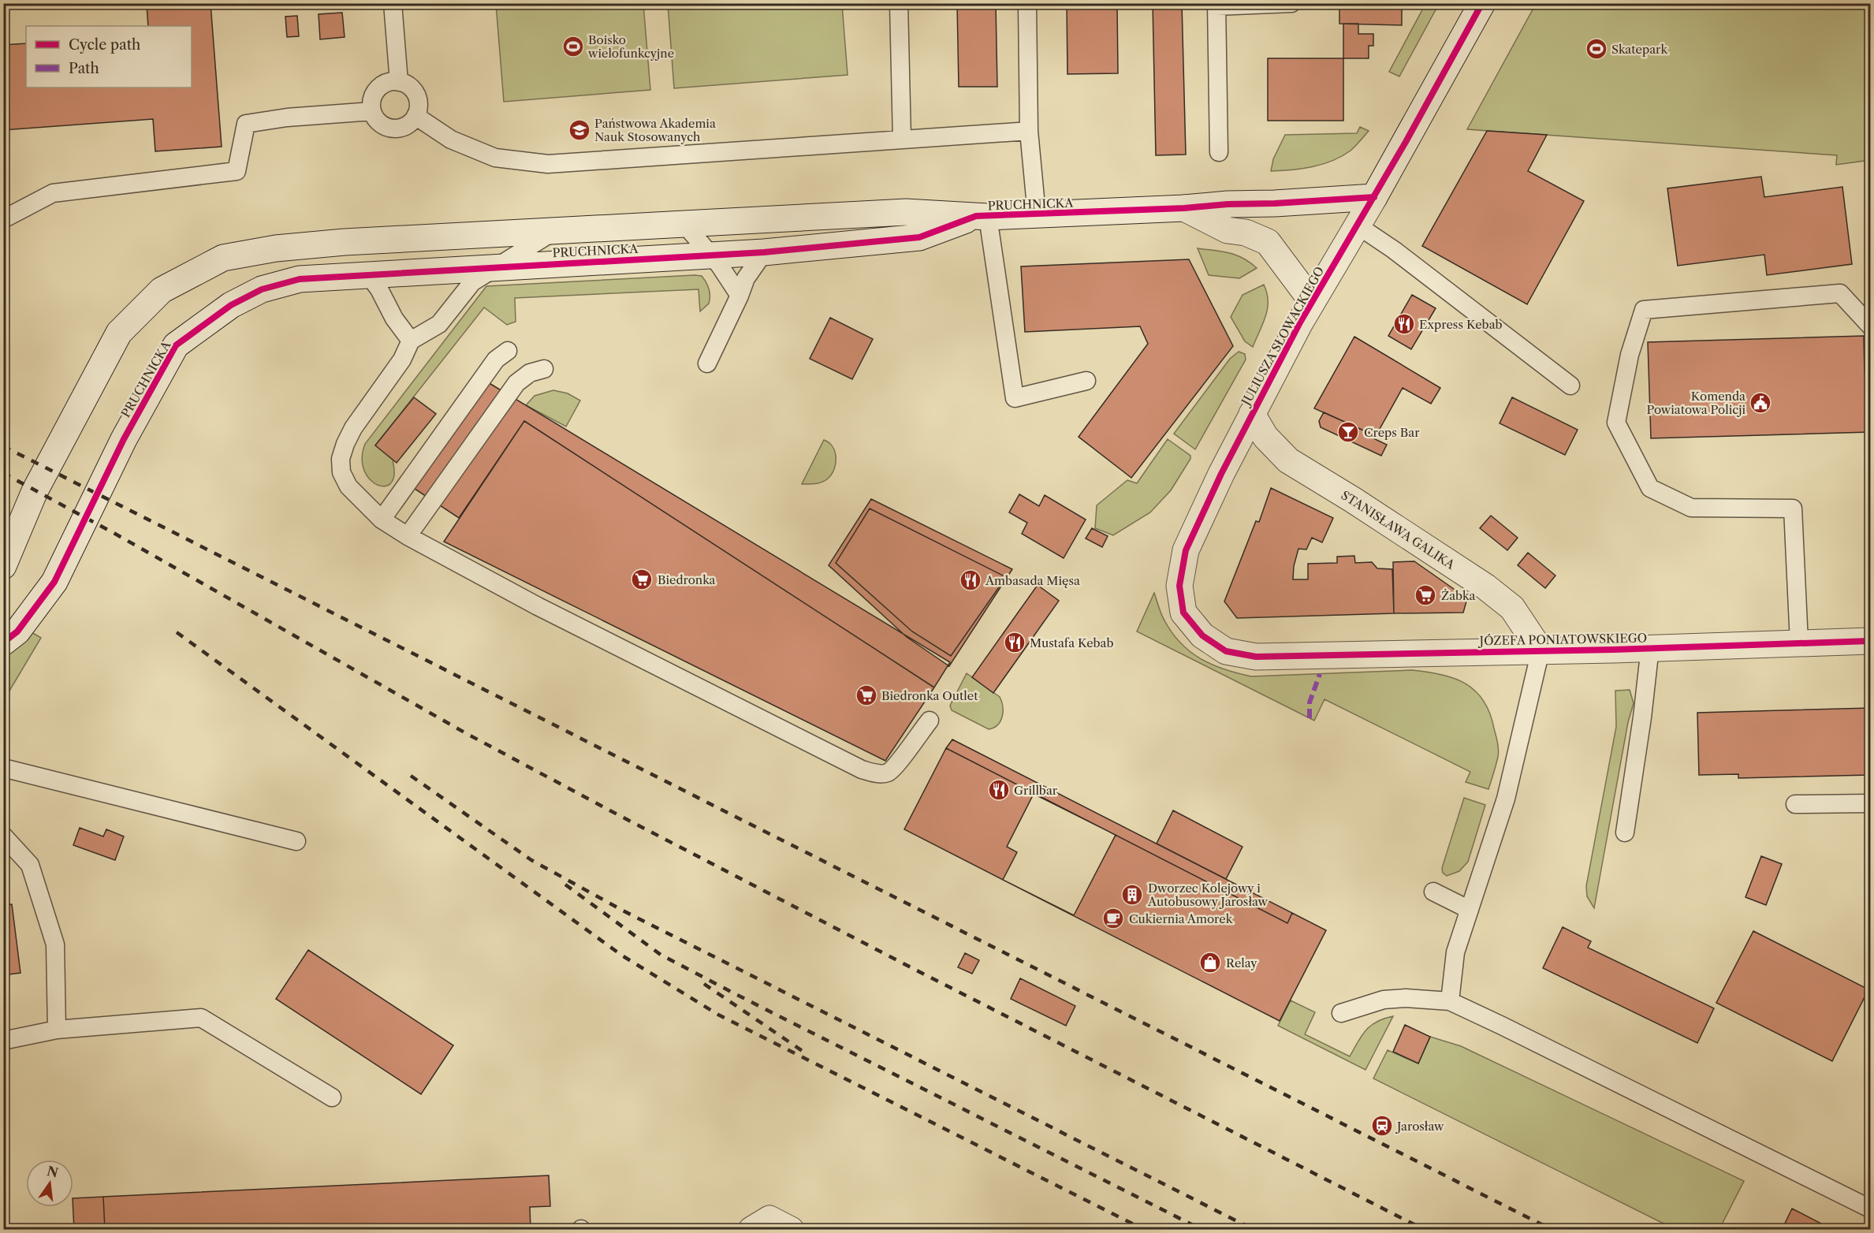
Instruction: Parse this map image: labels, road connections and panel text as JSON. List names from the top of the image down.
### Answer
{
  "streets": {
    "main road": [
      "PRUCHNICKA",
      "JULIUSZA SŁOWACKIEGO",
      "STANISŁAWA GALIKA",
      "JÓZEFA PONIATOWSKIEGO"
    ]
  },
  "crossings": [
    ["PRUCHNICKA", "JULIUSZA SŁOWACKIEGO"],
    ["JULIUSZA SŁOWACKIEGO", "STANISŁAWA GALIKA"],
    ["JULIUSZA SŁOWACKIEGO", "JÓZEFA PONIATOWSKIEGO"],
    ["STANISŁAWA GALIKA", "JÓZEFA PONIATOWSKIEGO"]
  ],
  "places": {
    "sports": ["Boisko wielofunkcyjne", "Skatepark"],
    "school or university": ["Państwowa Akademia Nauk Stosowanych"],
    "restaurant": [
      "Express Kebab",
      "Ambasada Mięsa",
      "Mustafa Kebab",
      "Grillbar"
    ],
    "public building": ["Komenda Powiatowa Policji"],
    "bar": ["Creps Bar"],
    "supermarket": ["Biedronka", "Żabka", "Biedronka Outlet"],
    "building": ["Dworzec Kolejowy i Autobusowy Jarosław"],
    "cafe": ["Cukiernia Amorek"],
    "shop": ["Relay"],
    "station": ["Jarosław"]
  },
  "legend": ["Cycle path", "Path"],
  "north": "top"
}
